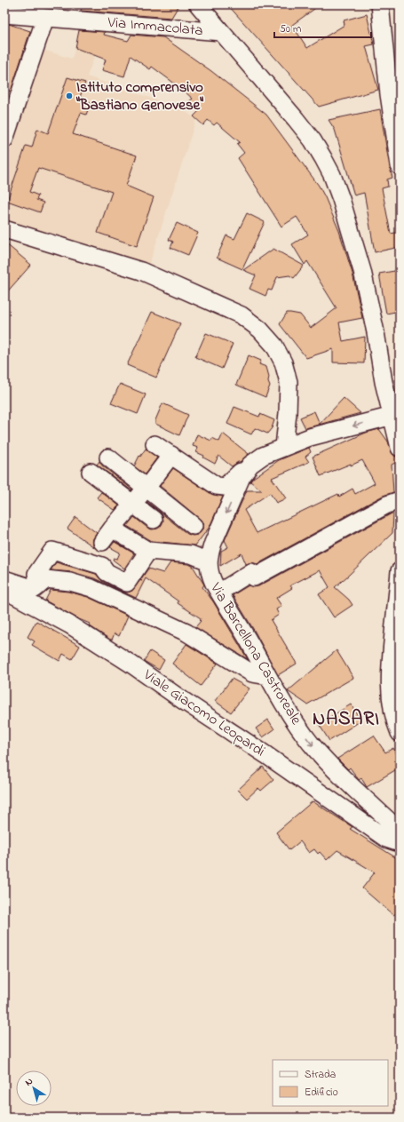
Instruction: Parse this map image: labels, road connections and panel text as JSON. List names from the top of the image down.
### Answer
{
  "streets": {
    "street": ["Via Immacolata", "Via Barcellona Castroreale", "Viale Giacomo Leopardi"]
  },
  "districts": ["NASARI"],
  "places": ["Istituto comprensivo \"Bastiano Genovese\""],
  "legend": ["Strada", "Edificio"],
  "scale_bar": "50 m",
  "north": "top left"
}
